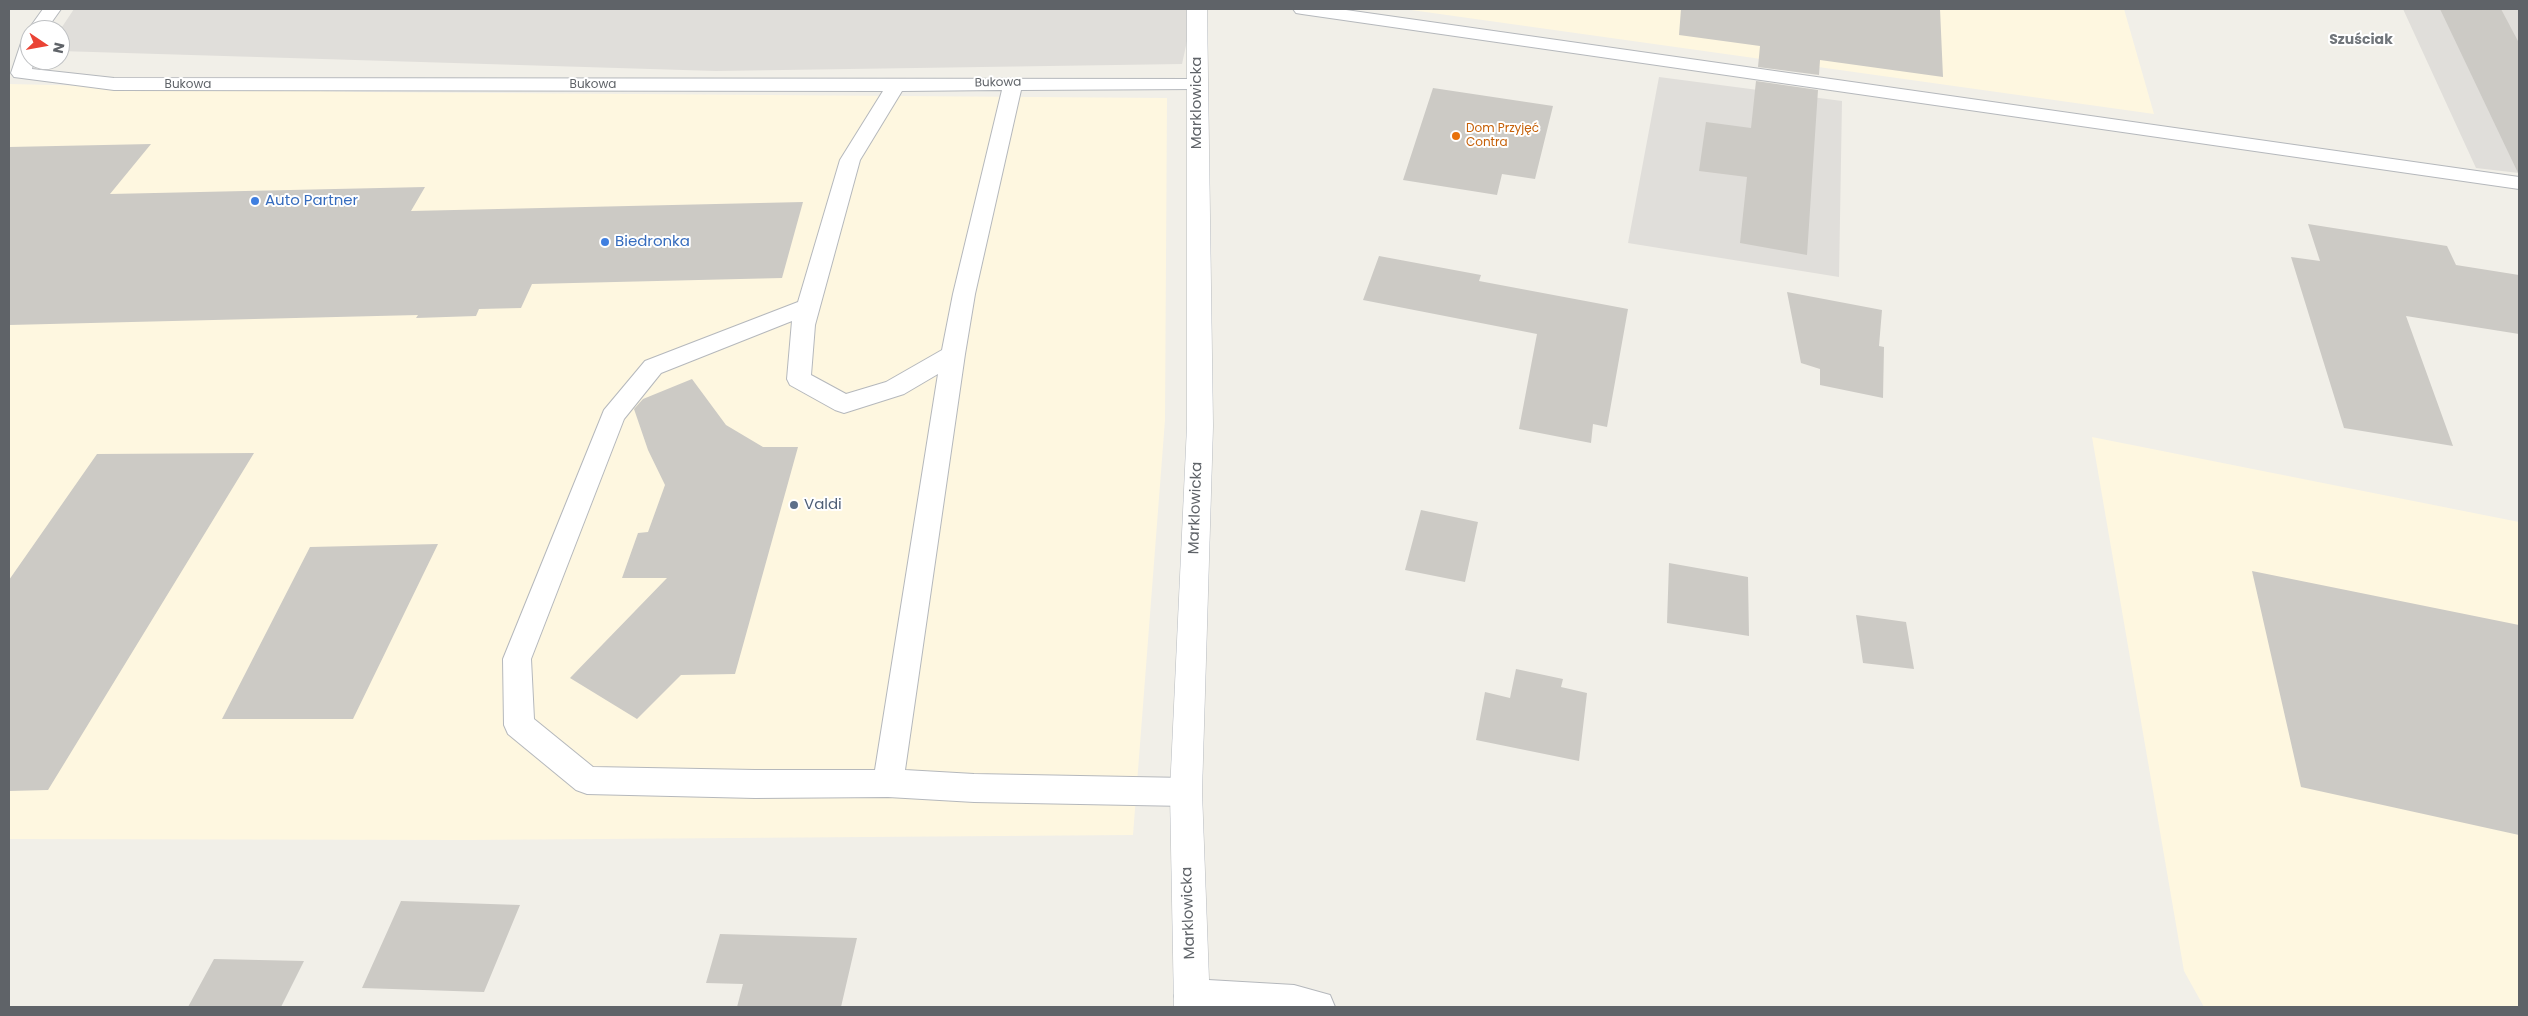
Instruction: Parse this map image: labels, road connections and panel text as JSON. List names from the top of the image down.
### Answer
{
  "streets": {
    "main road": ["Marklowicka"],
    "lane": ["Bukowa"]
  },
  "crossings": [
    ["Bukowa", "Marklowicka"]
  ],
  "districts": ["Szuściak"],
  "places": [
    "Dom Przyjęć Contra",
    "Auto Partner",
    "Biedronka",
    "Valdi"
  ],
  "north": "right"
}
